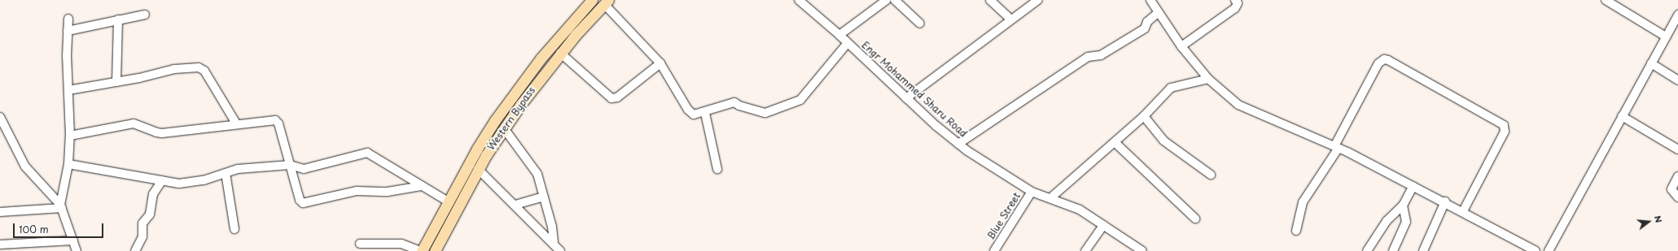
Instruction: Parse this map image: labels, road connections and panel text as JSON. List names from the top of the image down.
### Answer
{
  "streets": {
    "main road": ["Western Bypass"],
    "street": ["Engr Mohammed Sharu Road", "Blue Street"]
  },
  "crossings": [
    ["Engr Mohammed Sharu Road", "Blue Street"]
  ],
  "scale_bar": "100 m",
  "north": "right"
}
